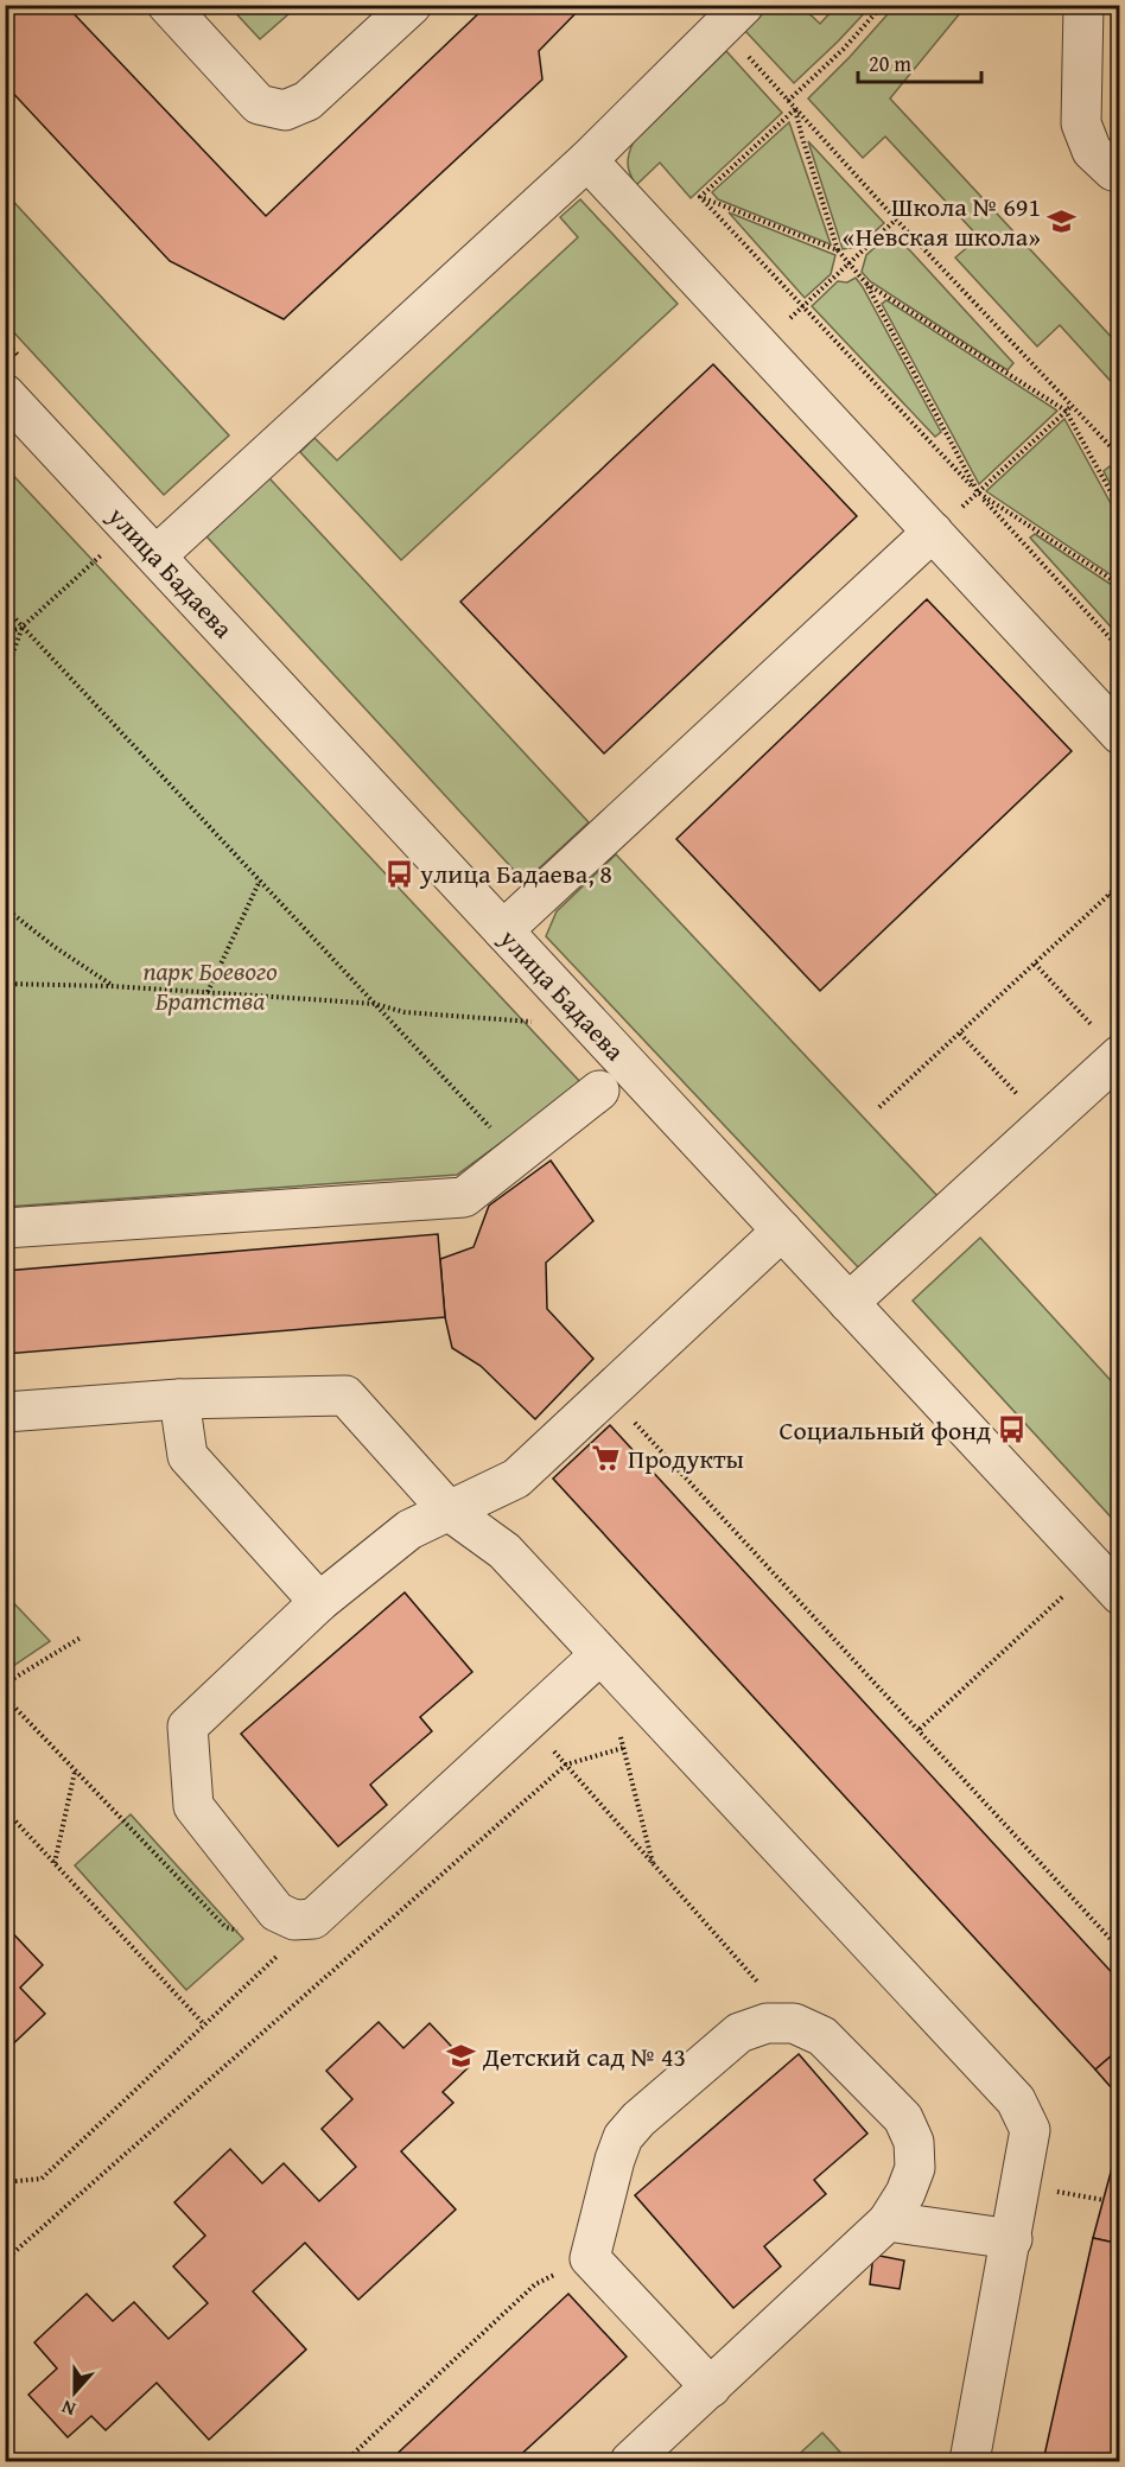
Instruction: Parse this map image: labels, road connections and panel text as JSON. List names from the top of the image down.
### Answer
{
  "streets": {
    "street": ["улица Бадаева"]
  },
  "parks": ["парк Боевого Братства"],
  "places": {
    "school or university": ["Школа № 691 «Невская школа»", "Детский сад № 43"],
    "bus stop": ["улица Бадаева, 8", "Социальный фонд"],
    "supermarket": ["Продукты"]
  },
  "scale_bar": "20 m",
  "north": "bottom"
}
